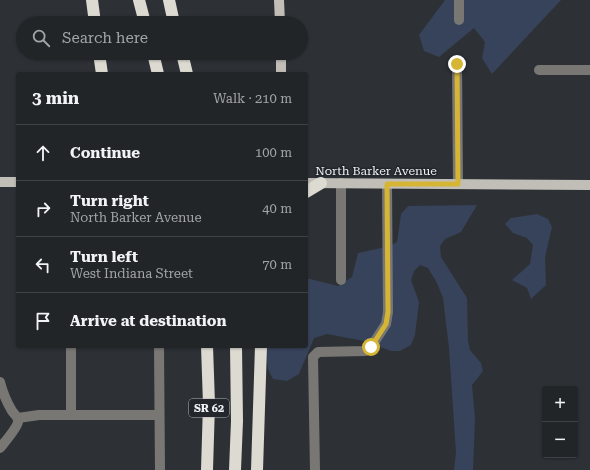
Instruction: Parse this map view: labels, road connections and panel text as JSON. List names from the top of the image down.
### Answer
{
  "streets": {
    "highway": ["SR 62"],
    "main road": ["North Barker Avenue"]
  },
  "page": {
    "search": "Search here",
    "heading": ["3 min", "Walk · 210 m"],
    "list": [
      ["Continue", "100 m"],
      ["Turn right", "North Barker Avenue", "40 m"],
      ["Turn left", "West Indiana Street", "70 m"],
      "Arrive at destination"
    ],
    "map_buttons": ["+", "−"]
  }
}
